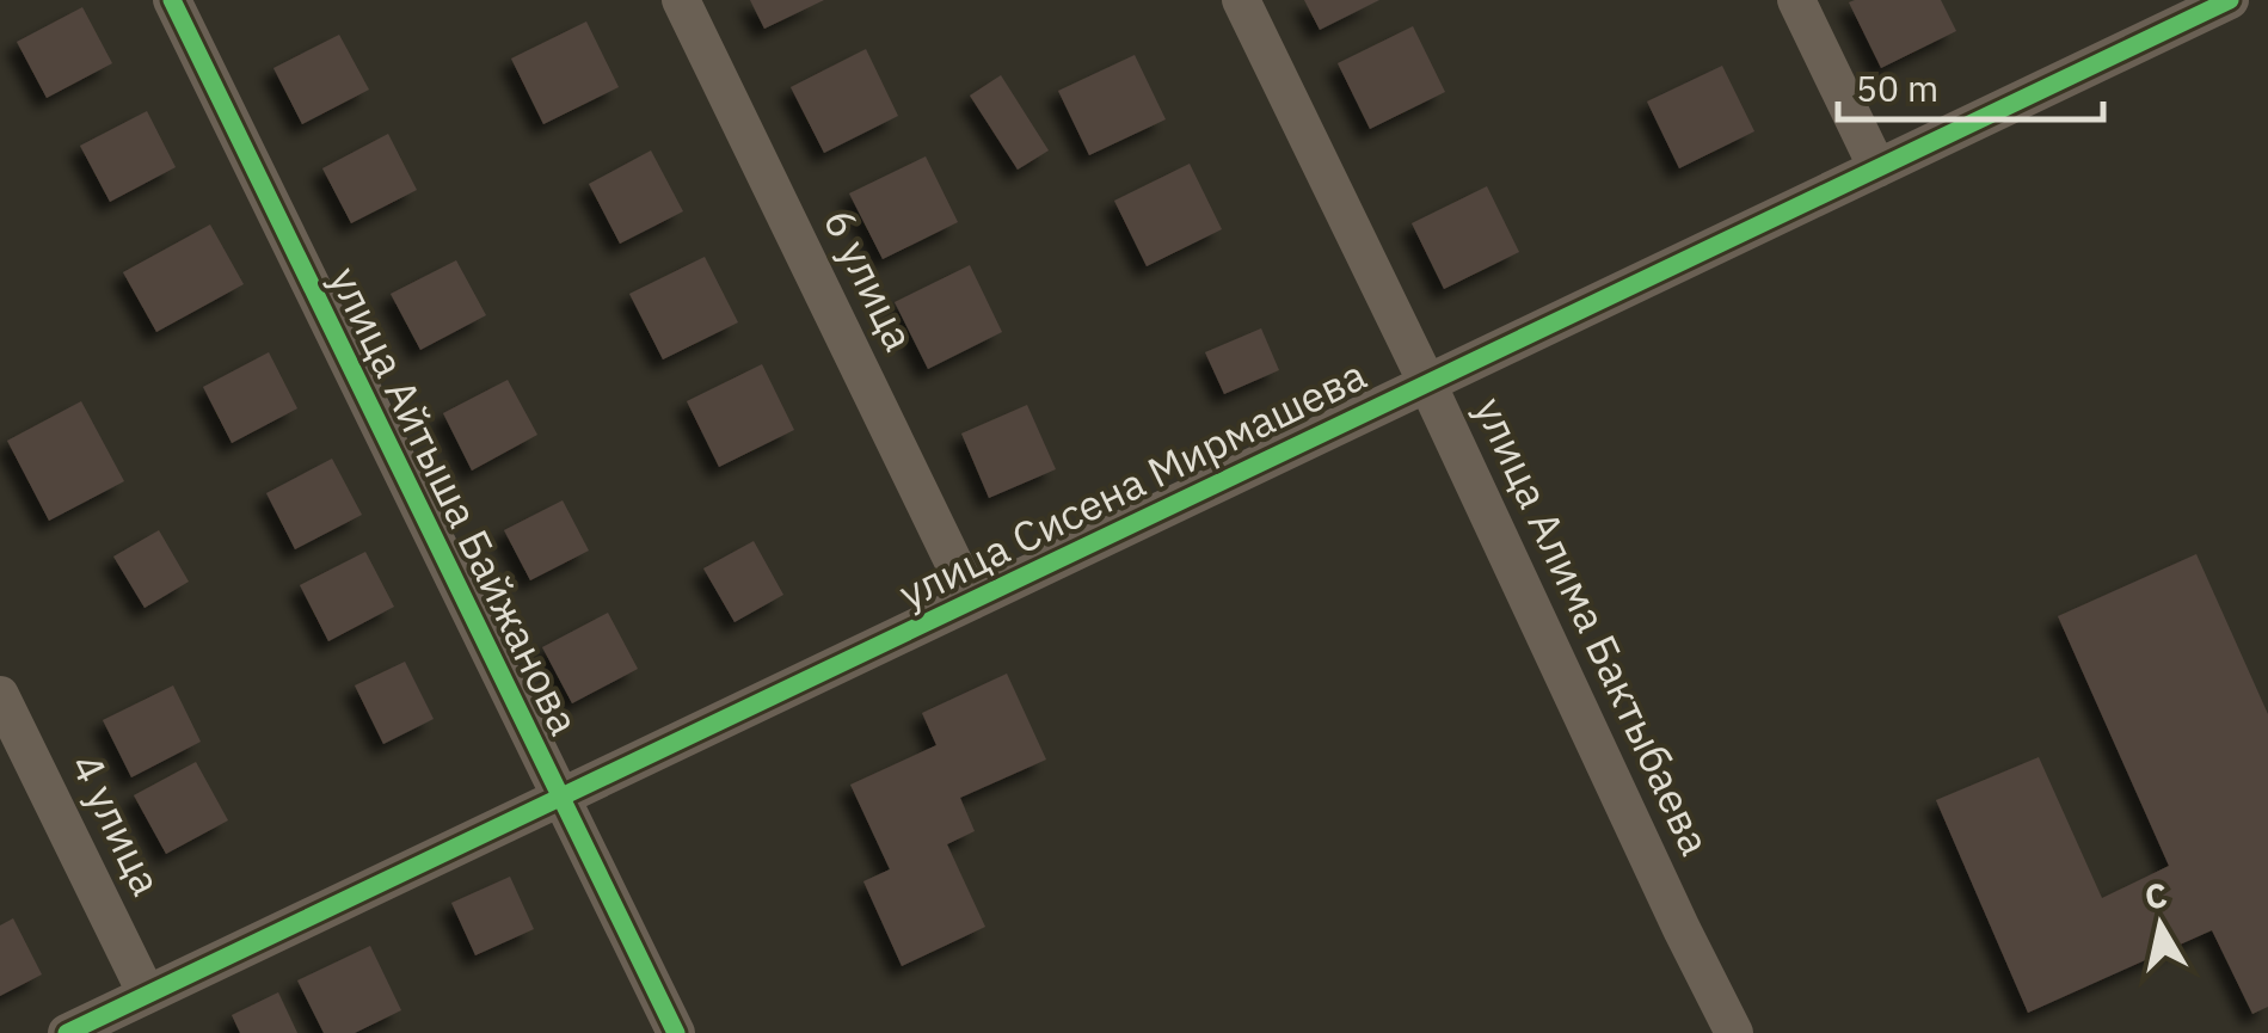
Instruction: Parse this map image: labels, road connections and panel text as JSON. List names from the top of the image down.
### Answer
{
  "streets": {
    "street": [
      "6 улица",
      "улица Сисена Мирмашева",
      "улица Айтыша Байжанова",
      "улица Алима Бактыбаева",
      "4 улица"
    ]
  },
  "crossings": [
    ["6 улица", "улица Сисена Мирмашева"],
    ["улица Сисена Мирмашева", "улица Айтыша Байжанова"],
    ["улица Сисена Мирмашева", "улица Алима Бактыбаева"],
    ["улица Сисена Мирмашева", "4 улица"]
  ],
  "scale_bar": "50 m",
  "north": "top"
}
